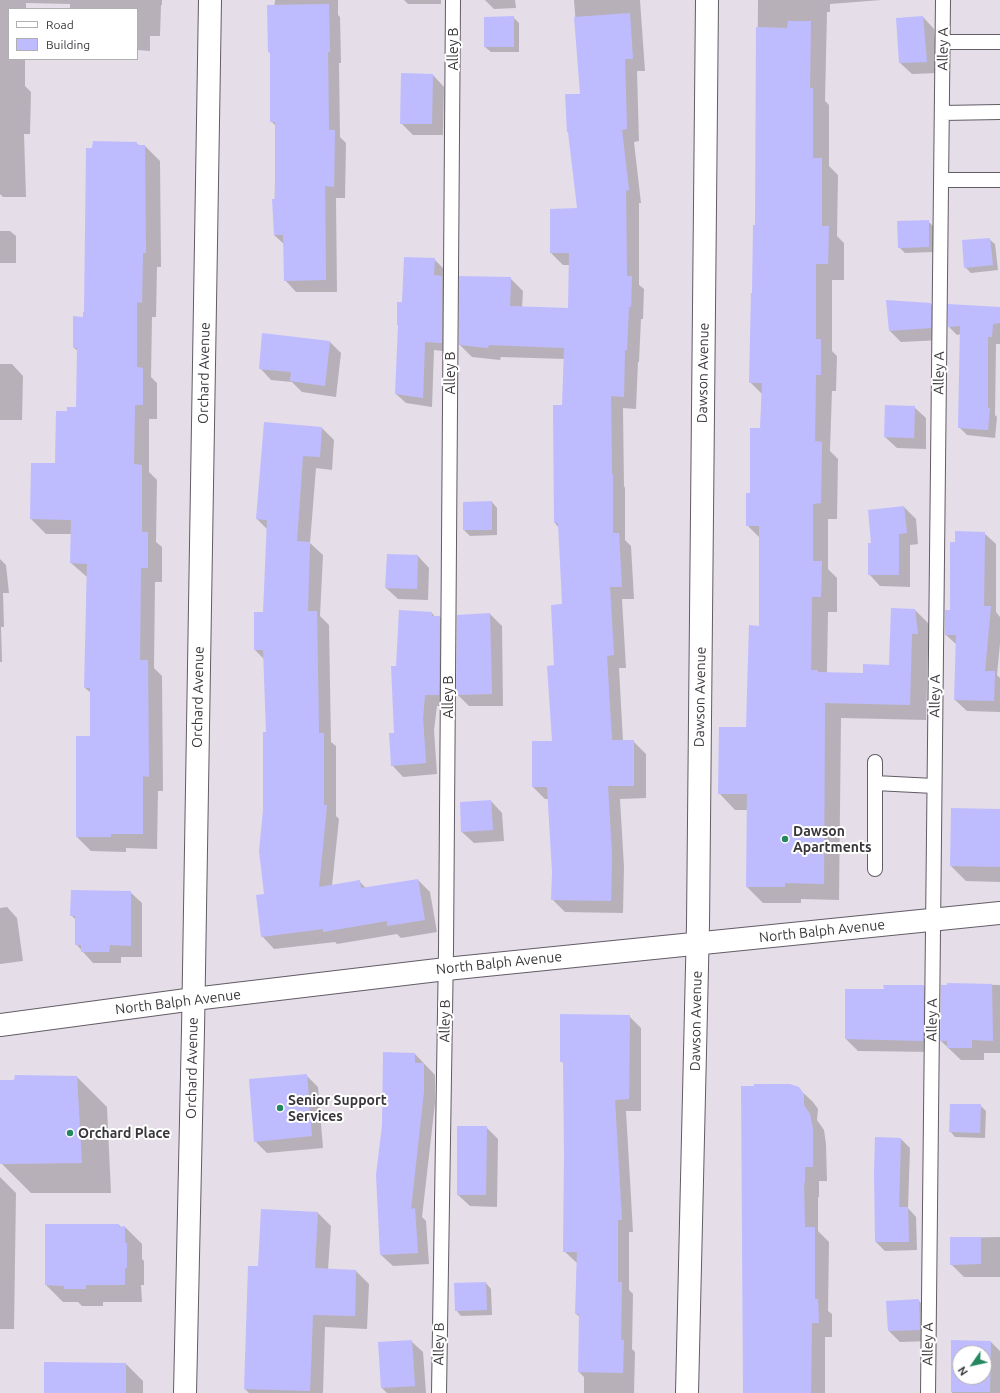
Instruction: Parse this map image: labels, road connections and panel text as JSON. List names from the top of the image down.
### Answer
{
  "streets": {
    "street": ["Orchard Avenue", "Dawson Avenue", "North Balph Avenue"],
    "lane": ["Alley B", "Alley A"]
  },
  "crossings": [
    ["Alley B", "North Balph Avenue"],
    ["Alley A", "North Balph Avenue"],
    ["Orchard Avenue", "North Balph Avenue"],
    ["Dawson Avenue", "North Balph Avenue"]
  ],
  "places": ["Dawson Apartments", "Senior Support Services", "Orchard Place"],
  "legend": ["Road", "Building"],
  "north": "bottom left"
}
